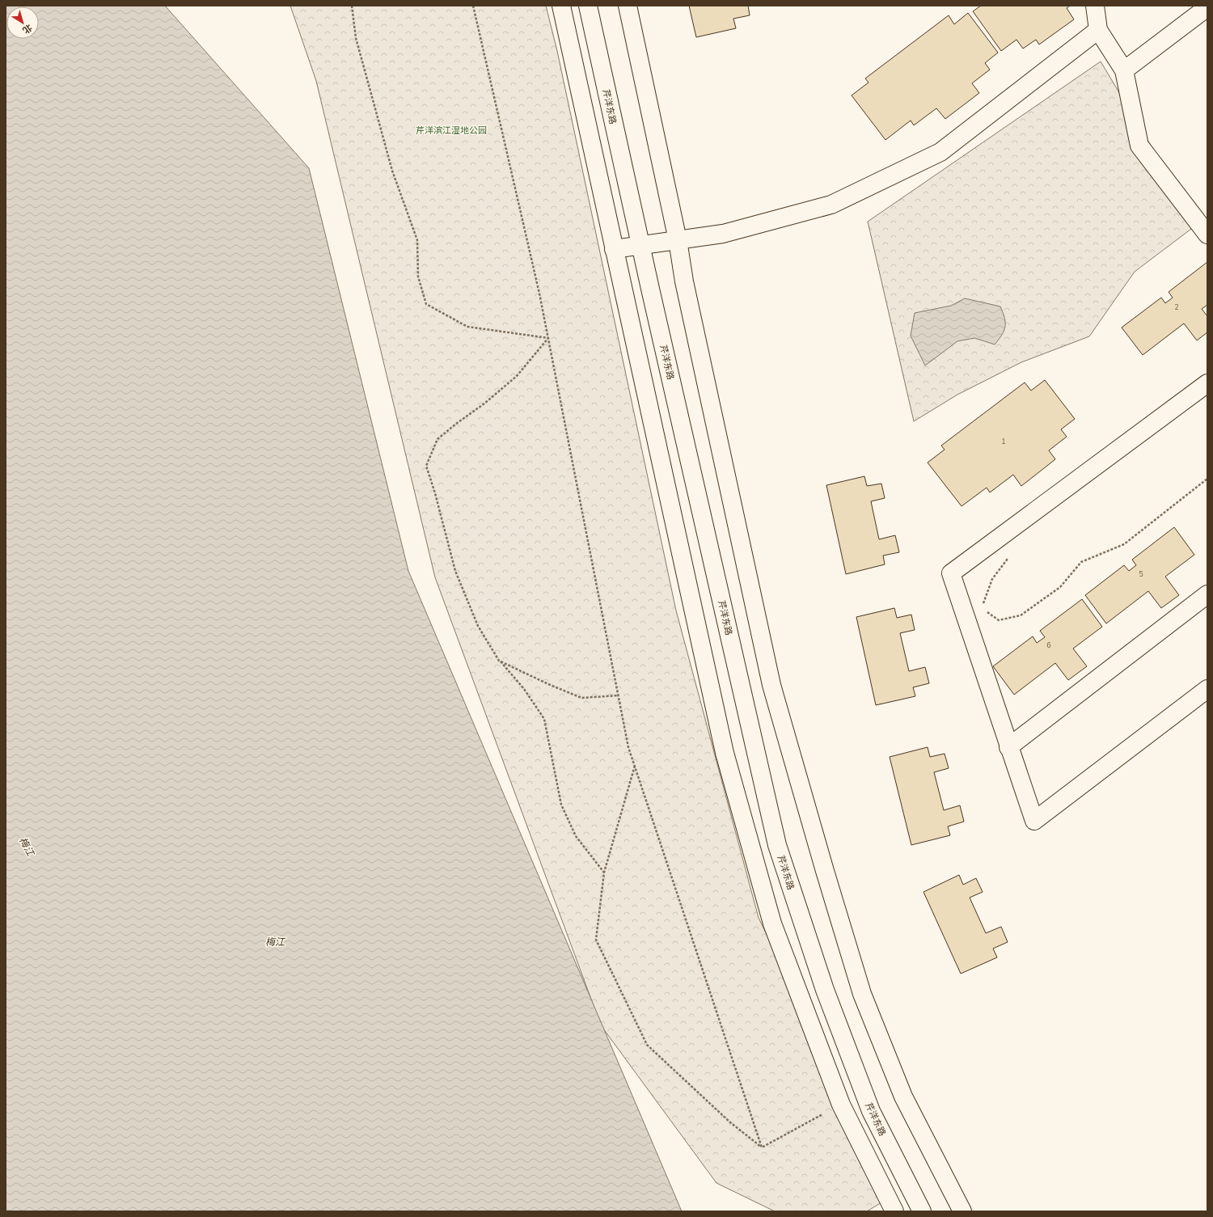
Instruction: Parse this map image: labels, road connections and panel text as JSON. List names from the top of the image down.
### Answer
{
  "streets": {
    "street": ["芹洋东路"]
  },
  "water": ["梅江"],
  "parks": ["芹洋滨江湿地公园"],
  "house_numbers": [
    "2",
    "1",
    "5",
    "6"
  ],
  "north": "bottom right"
}
